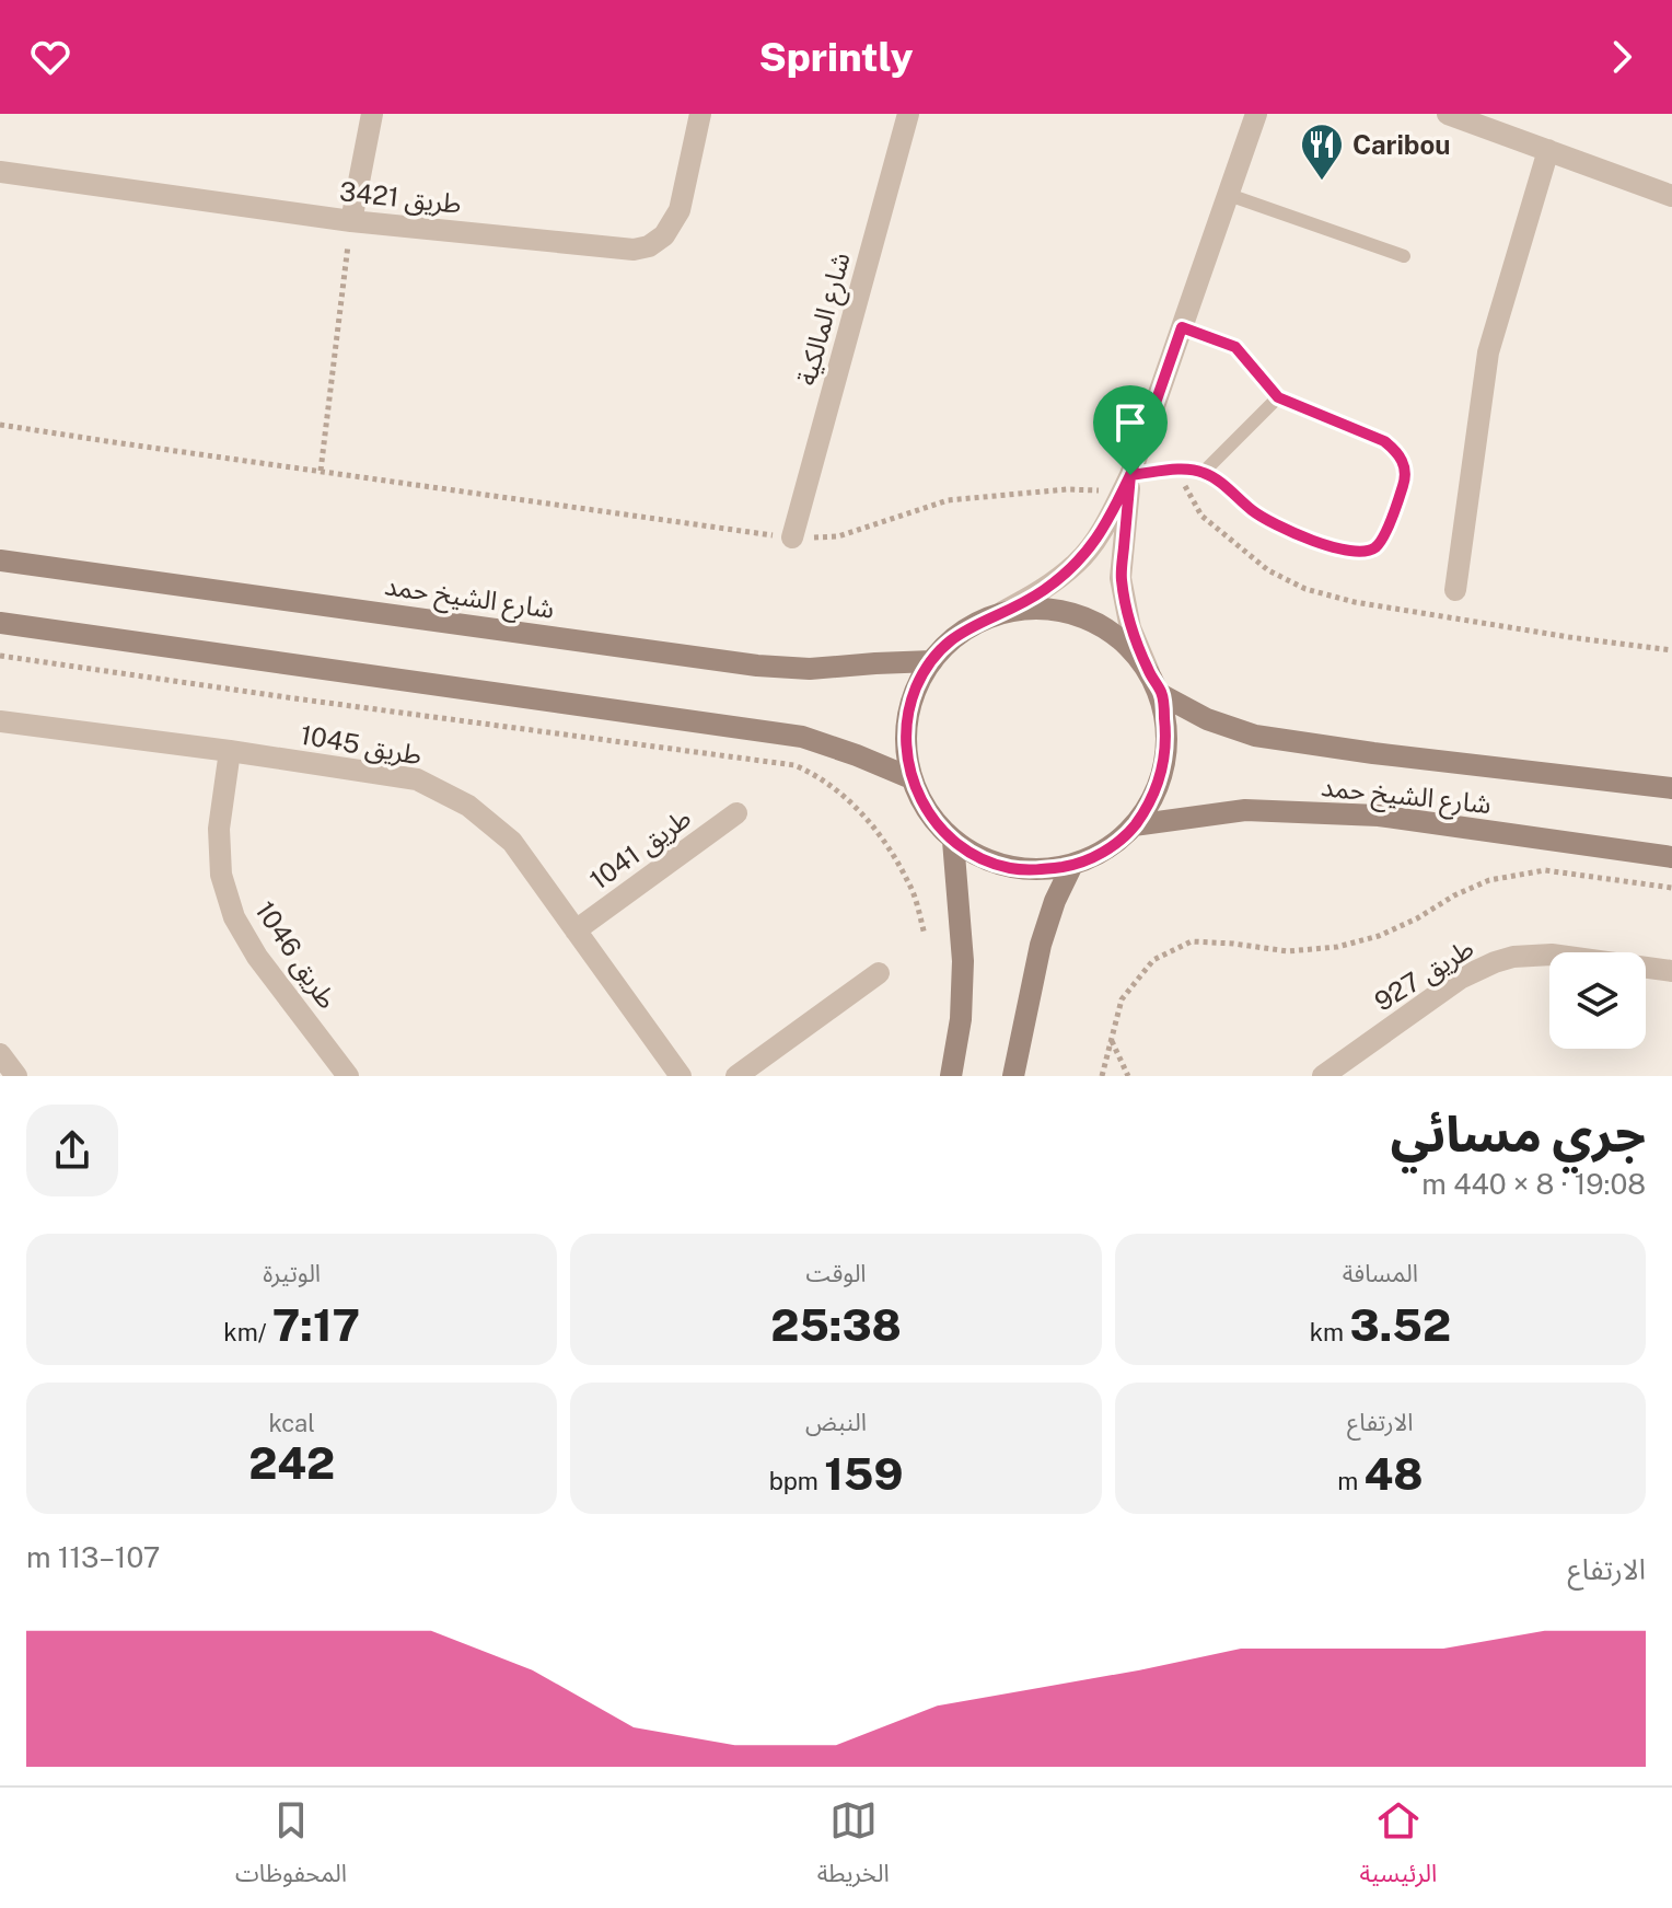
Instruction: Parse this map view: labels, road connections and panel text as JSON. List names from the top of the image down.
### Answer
{
  "streets": {
    "main road": ["شارع الشيخ حمد"],
    "street": [
      "طريق 3421",
      "شارع المالكية",
      "طريق 1045",
      "طريق 1041",
      "طريق 1046",
      "طريق 927"
    ]
  },
  "crossings": [
    ["طريق 1045", "طريق 1041"],
    ["طريق 1045", "طريق 1046"]
  ],
  "places": {
    "restaurant": ["Caribou"]
  },
  "page": {
    "header": "Sprintly",
    "heading": ["جري مسائي", "19:08 · 8 × 440 m"],
    "stats": [
      ["المسافة", "3.52 km"],
      ["الوقت", "25:38"],
      ["الوتيرة", "7:17 /km"],
      ["الارتفاع", "48 m"],
      ["النبض", "159 bpm"],
      ["kcal", "242"]
    ],
    "chart": ["الارتفاع", "107–113 m"],
    "tabs": ["الرئيسية", "الخريطة", "المحفوظات"]
  }
}
